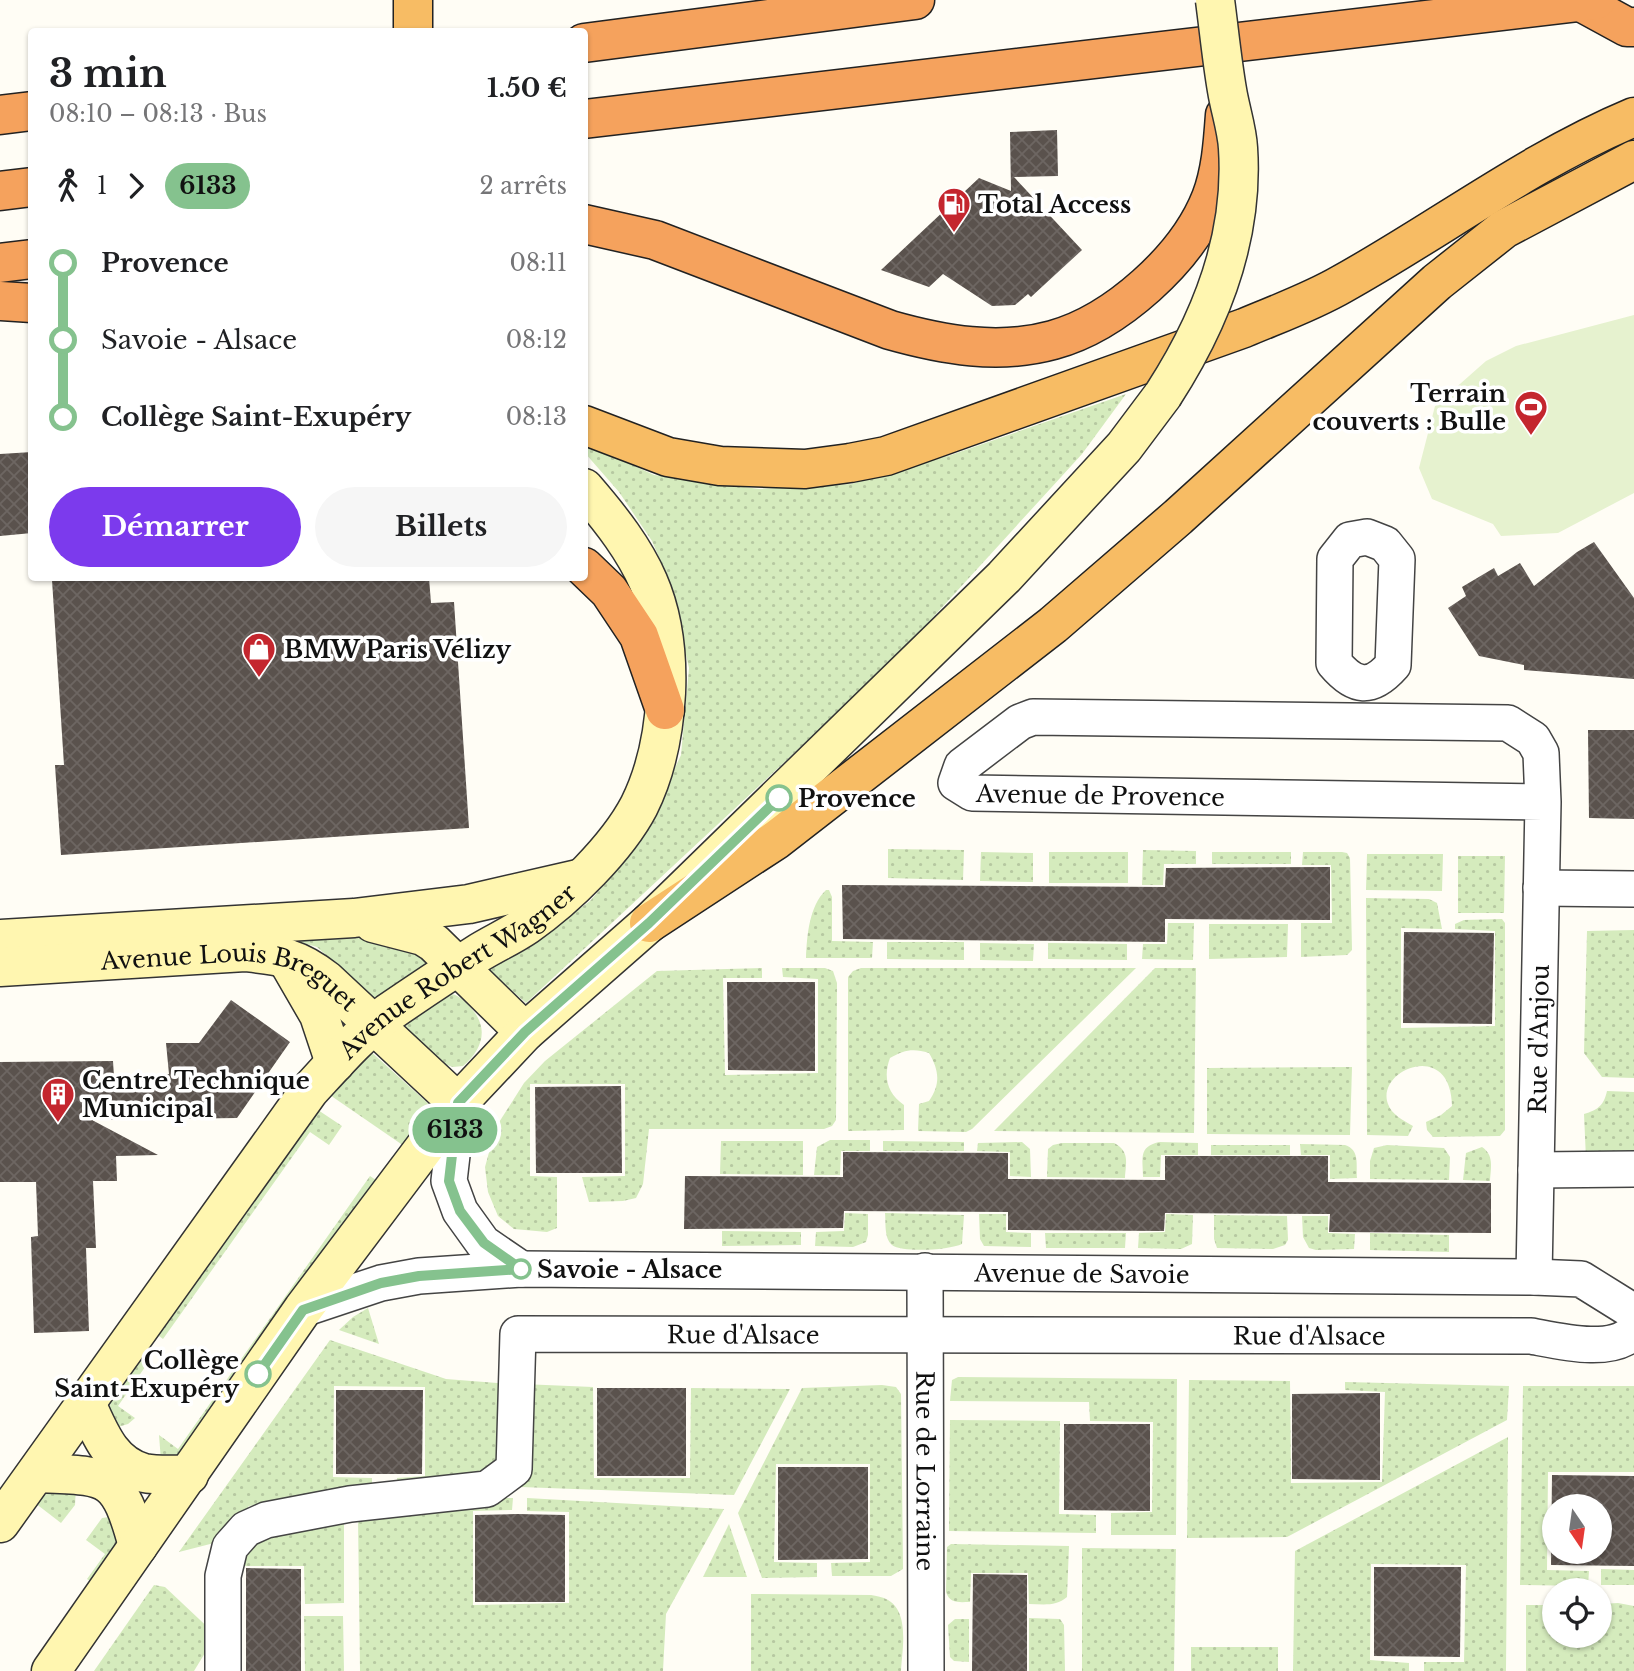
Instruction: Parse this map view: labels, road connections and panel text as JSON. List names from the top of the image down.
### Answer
{
  "streets": {
    "main road": ["Avenue Robert Wagner", "Avenue Louis Breguet"],
    "street": [
      "Avenue de Provence",
      "Rue d'Anjou",
      "Avenue de Savoie",
      "Rue d'Alsace",
      "Rue de Lorraine"
    ]
  },
  "crossings": [
    ["Avenue de Provence", "Rue d'Anjou"],
    ["Avenue Robert Wagner", "Avenue Louis Breguet"],
    ["Rue d'Anjou", "Avenue de Savoie"],
    ["Avenue de Savoie", "Rue d'Alsace"],
    ["Avenue de Savoie", "Rue de Lorraine"],
    ["Rue d'Alsace", "Rue de Lorraine"]
  ],
  "places": {
    "fuel station": ["Total Access"],
    "sports": ["Terrain couverts : Bulle"],
    "shop": ["BMW Paris Vélizy"],
    "other": ["Provence", "Savoie - Alsace", "Collège Saint-Exupéry"],
    "building": ["Centre Technique Municipal"]
  },
  "lines": ["bus line 6133"],
  "north": "bottom",
  "page": {
    "on_map": "6133",
    "heading": ["3 min", "08:10 – 08:13 · Bus", "1.50 €"],
    "legs": ["1", "6133", "2 arrêts"],
    "list": [
      {
        "name": "Provence",
        "value": "08:11"
      },
      {
        "name": "Savoie - Alsace",
        "value": "08:12"
      },
      {
        "name": "Collège Saint-Exupéry",
        "value": "08:13"
      }
    ],
    "buttons": ["Démarrer", "Billets"]
  }
}
